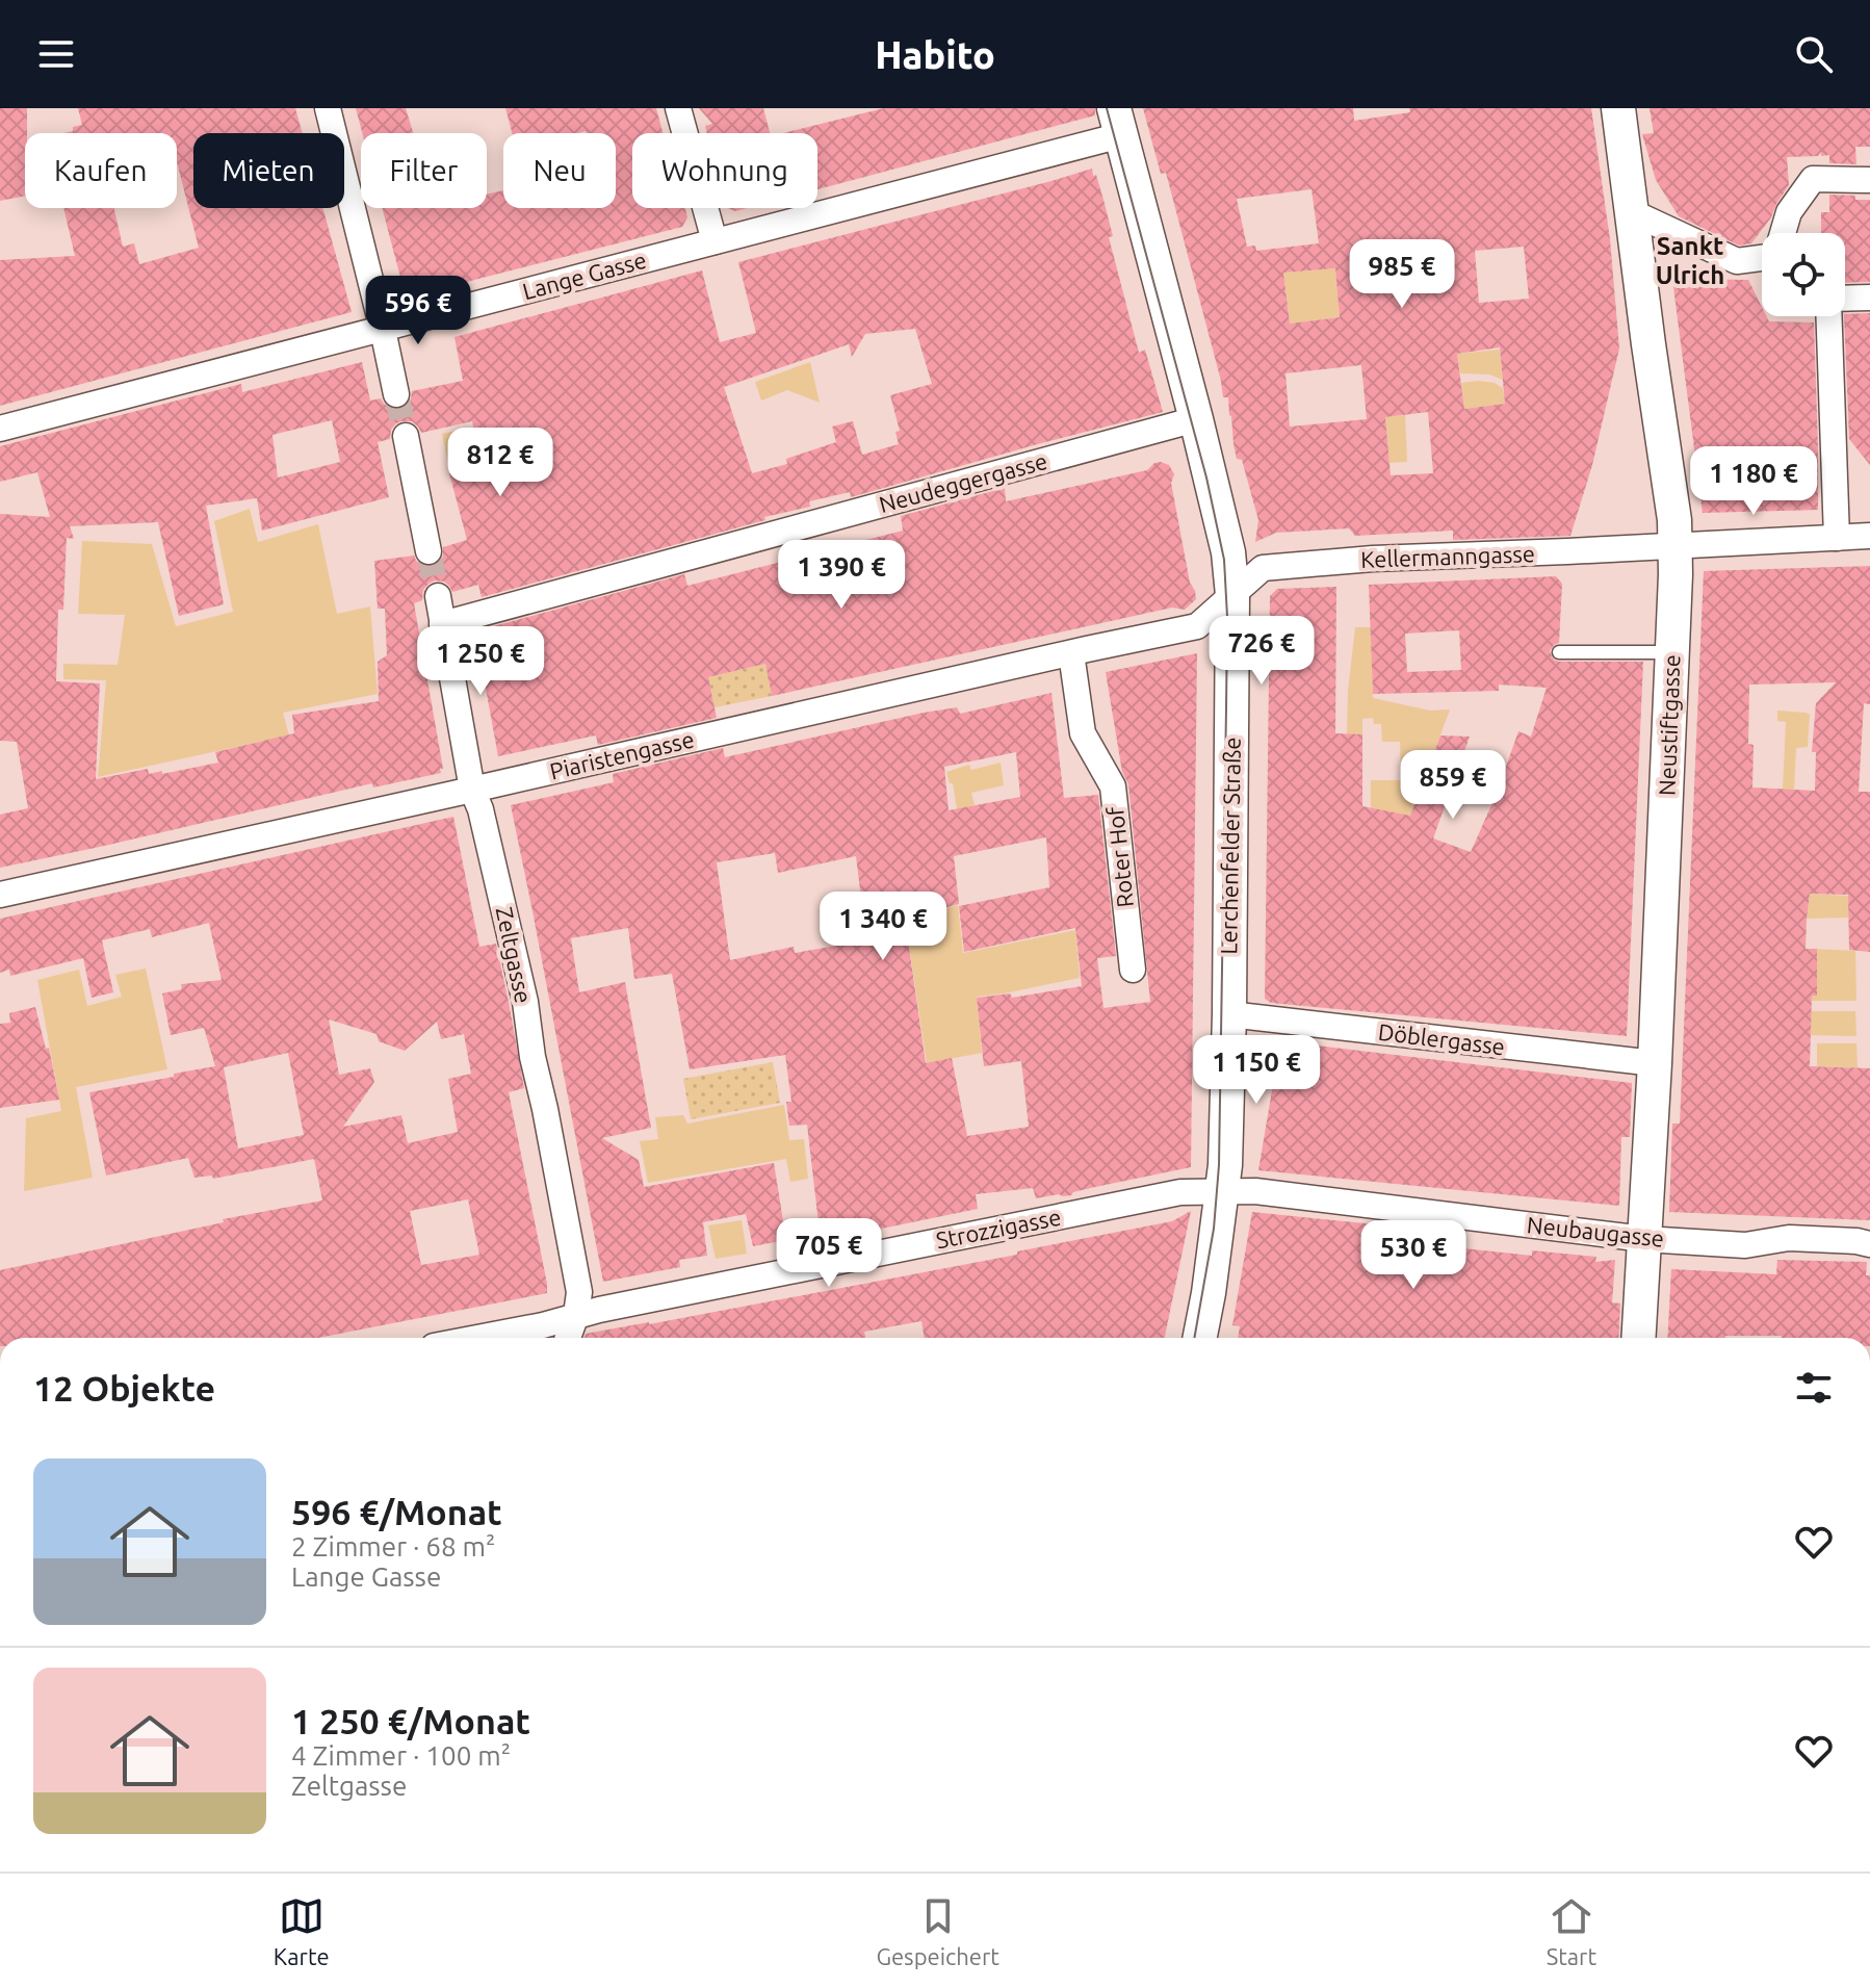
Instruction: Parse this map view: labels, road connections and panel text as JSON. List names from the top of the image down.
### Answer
{
  "streets": {
    "main road": ["Neustiftgasse", "Lerchenfelder Straße"],
    "street": [
      "Lange Gasse",
      "Neudeggergasse",
      "Kellermanngasse",
      "Piaristengasse",
      "Roter Hof",
      "Zeltgasse",
      "Döblergasse",
      "Strozzigasse",
      "Neubaugasse"
    ]
  },
  "crossings": [
    ["Lange Gasse", "Lerchenfelder Straße"],
    ["Neudeggergasse", "Lerchenfelder Straße"],
    ["Neudeggergasse", "Zeltgasse"],
    ["Kellermanngasse", "Neustiftgasse"],
    ["Kellermanngasse", "Piaristengasse"],
    ["Kellermanngasse", "Lerchenfelder Straße"],
    ["Neustiftgasse", "Döblergasse"],
    ["Neustiftgasse", "Neubaugasse"],
    ["Piaristengasse", "Lerchenfelder Straße"],
    ["Piaristengasse", "Roter Hof"],
    ["Piaristengasse", "Zeltgasse"],
    ["Lerchenfelder Straße", "Döblergasse"],
    ["Lerchenfelder Straße", "Strozzigasse"],
    ["Lerchenfelder Straße", "Neubaugasse"],
    ["Zeltgasse", "Strozzigasse"],
    ["Strozzigasse", "Neubaugasse"]
  ],
  "districts": ["Sankt Ulrich"],
  "page": {
    "header": "Habito",
    "chip": [
      "Kaufen",
      "Mieten",
      "Filter",
      "Neu",
      "Wohnung"
    ],
    "price": [
      "985 €",
      "596 €",
      "812 €",
      "1 180 €",
      "1 390 €",
      "726 €",
      "1 250 €",
      "859 €",
      "1 340 €",
      "1 150 €",
      "705 €",
      "530 €"
    ],
    "heading": "12 Objekte",
    "list": [
      {
        "name": "596 €/Monat",
        "note": "2 Zimmer · 68 m² · Lange Gasse"
      },
      {
        "name": "1 250 €/Monat",
        "note": "4 Zimmer · 100 m² · Zeltgasse"
      }
    ],
    "tabs": ["Karte", "Gespeichert", "Start"]
  }
}
